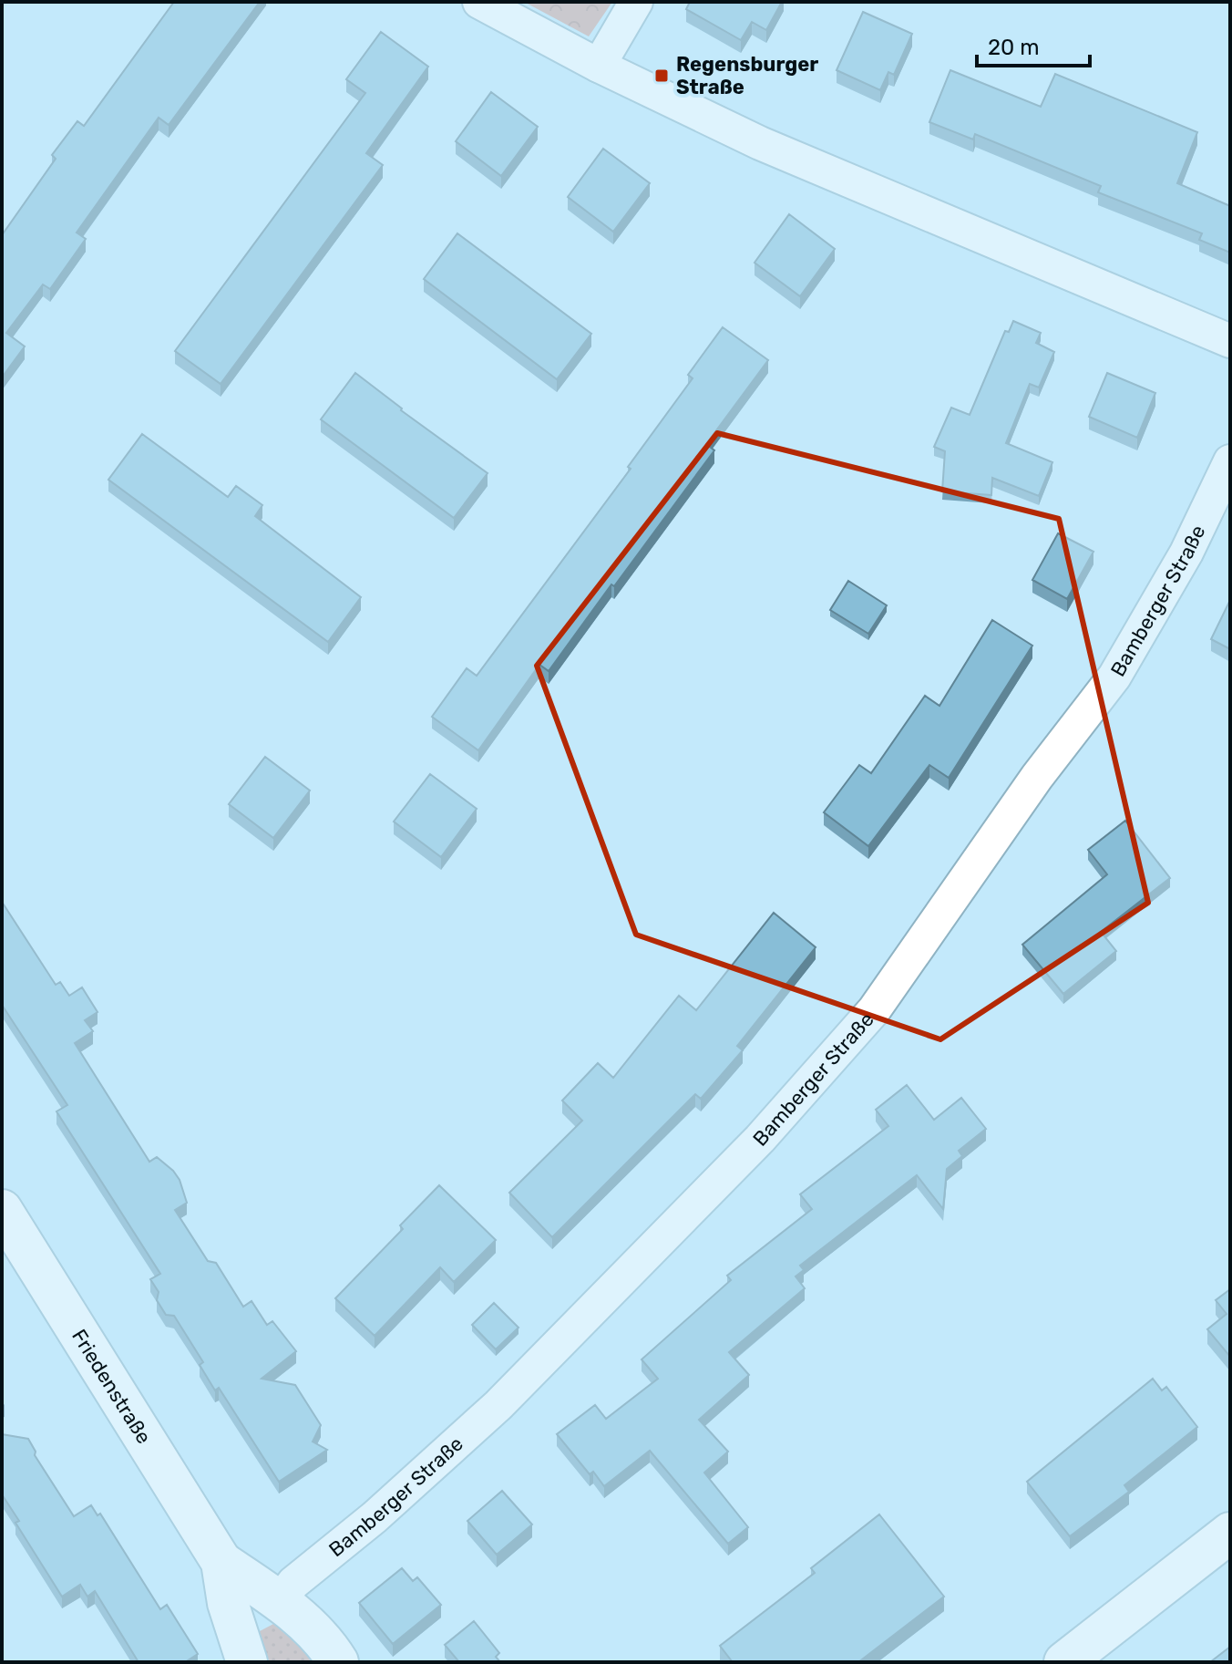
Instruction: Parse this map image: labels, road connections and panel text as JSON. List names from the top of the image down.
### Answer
{
  "streets": {
    "street": ["Bamberger Straße", "Friedenstraße"]
  },
  "crossings": [
    ["Bamberger Straße", "Friedenstraße"]
  ],
  "places": {
    "transit": ["Regensburger Straße"]
  },
  "scale_bar": "20 m"
}
